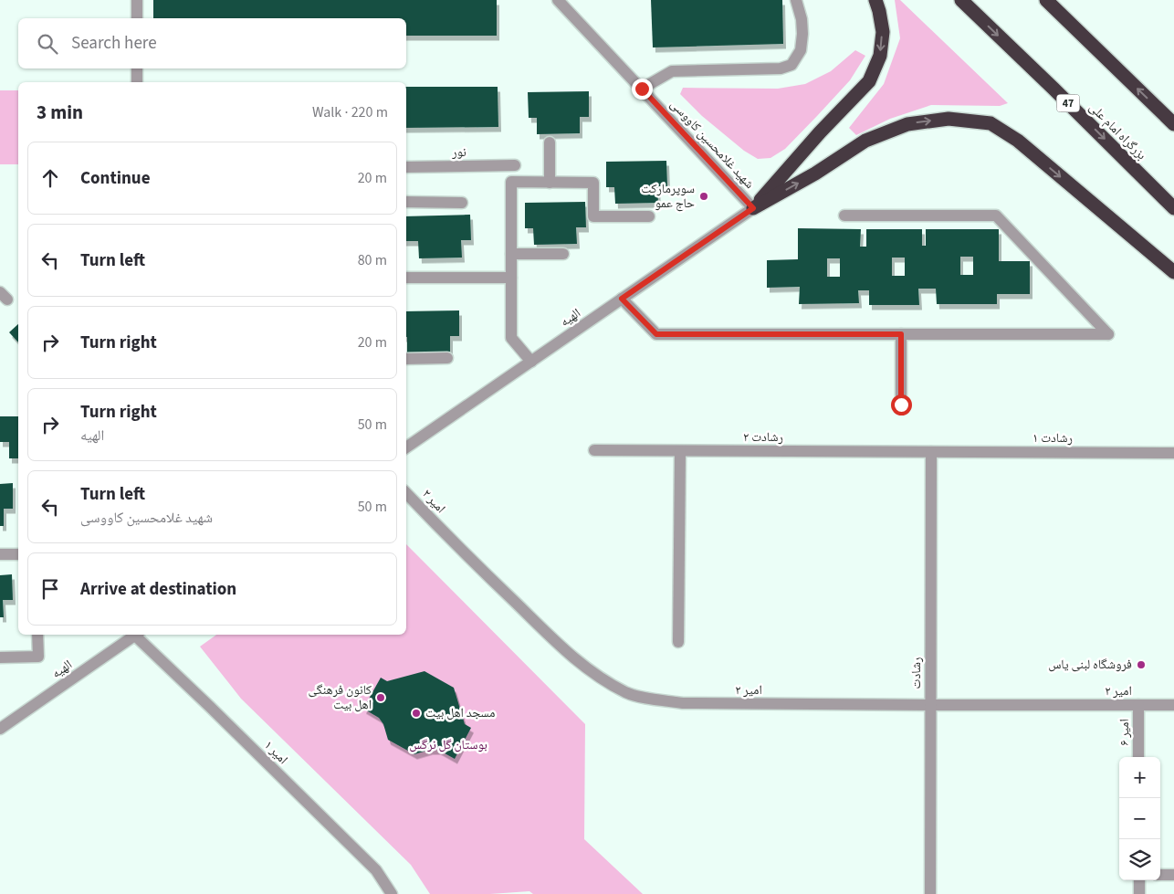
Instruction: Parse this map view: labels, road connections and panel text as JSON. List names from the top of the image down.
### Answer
{
  "streets": {
    "highway": ["47", "بزرگراه امام علی"],
    "street": [
      "شهید غلامحسین کاووسی",
      "نور",
      "الهیه",
      "رشادت ۲",
      "رشادت ۱",
      "امیر ۲",
      "رشادت",
      "امیر ۶",
      "امیر ۱"
    ]
  },
  "crossings": [
    ["شهید غلامحسین کاووسی", "الهیه"],
    ["رشادت ۲", "رشادت ۱"],
    ["رشادت ۲", "رشادت"],
    ["رشادت ۱", "رشادت"],
    ["امیر ۲", "رشادت"],
    ["امیر ۲", "امیر ۶"]
  ],
  "parks": ["بوستان گل نرگس"],
  "places": [
    "سوپرمارکت حاج عمو",
    "فروشگاه لبنی یاس",
    "کانون فرهنگی اهل بیت",
    "مسجد اهل بیت"
  ],
  "page": {
    "search": "Search here",
    "heading": ["3 min", "Walk · 220 m"],
    "list": [
      ["Continue", "20 m"],
      ["Turn left", "80 m"],
      ["Turn right", "20 m"],
      ["Turn right", "الهیه", "50 m"],
      ["Turn left", "شهید غلامحسین کاووسی", "50 m"],
      "Arrive at destination"
    ],
    "map_buttons": ["+", "−"]
  }
}
